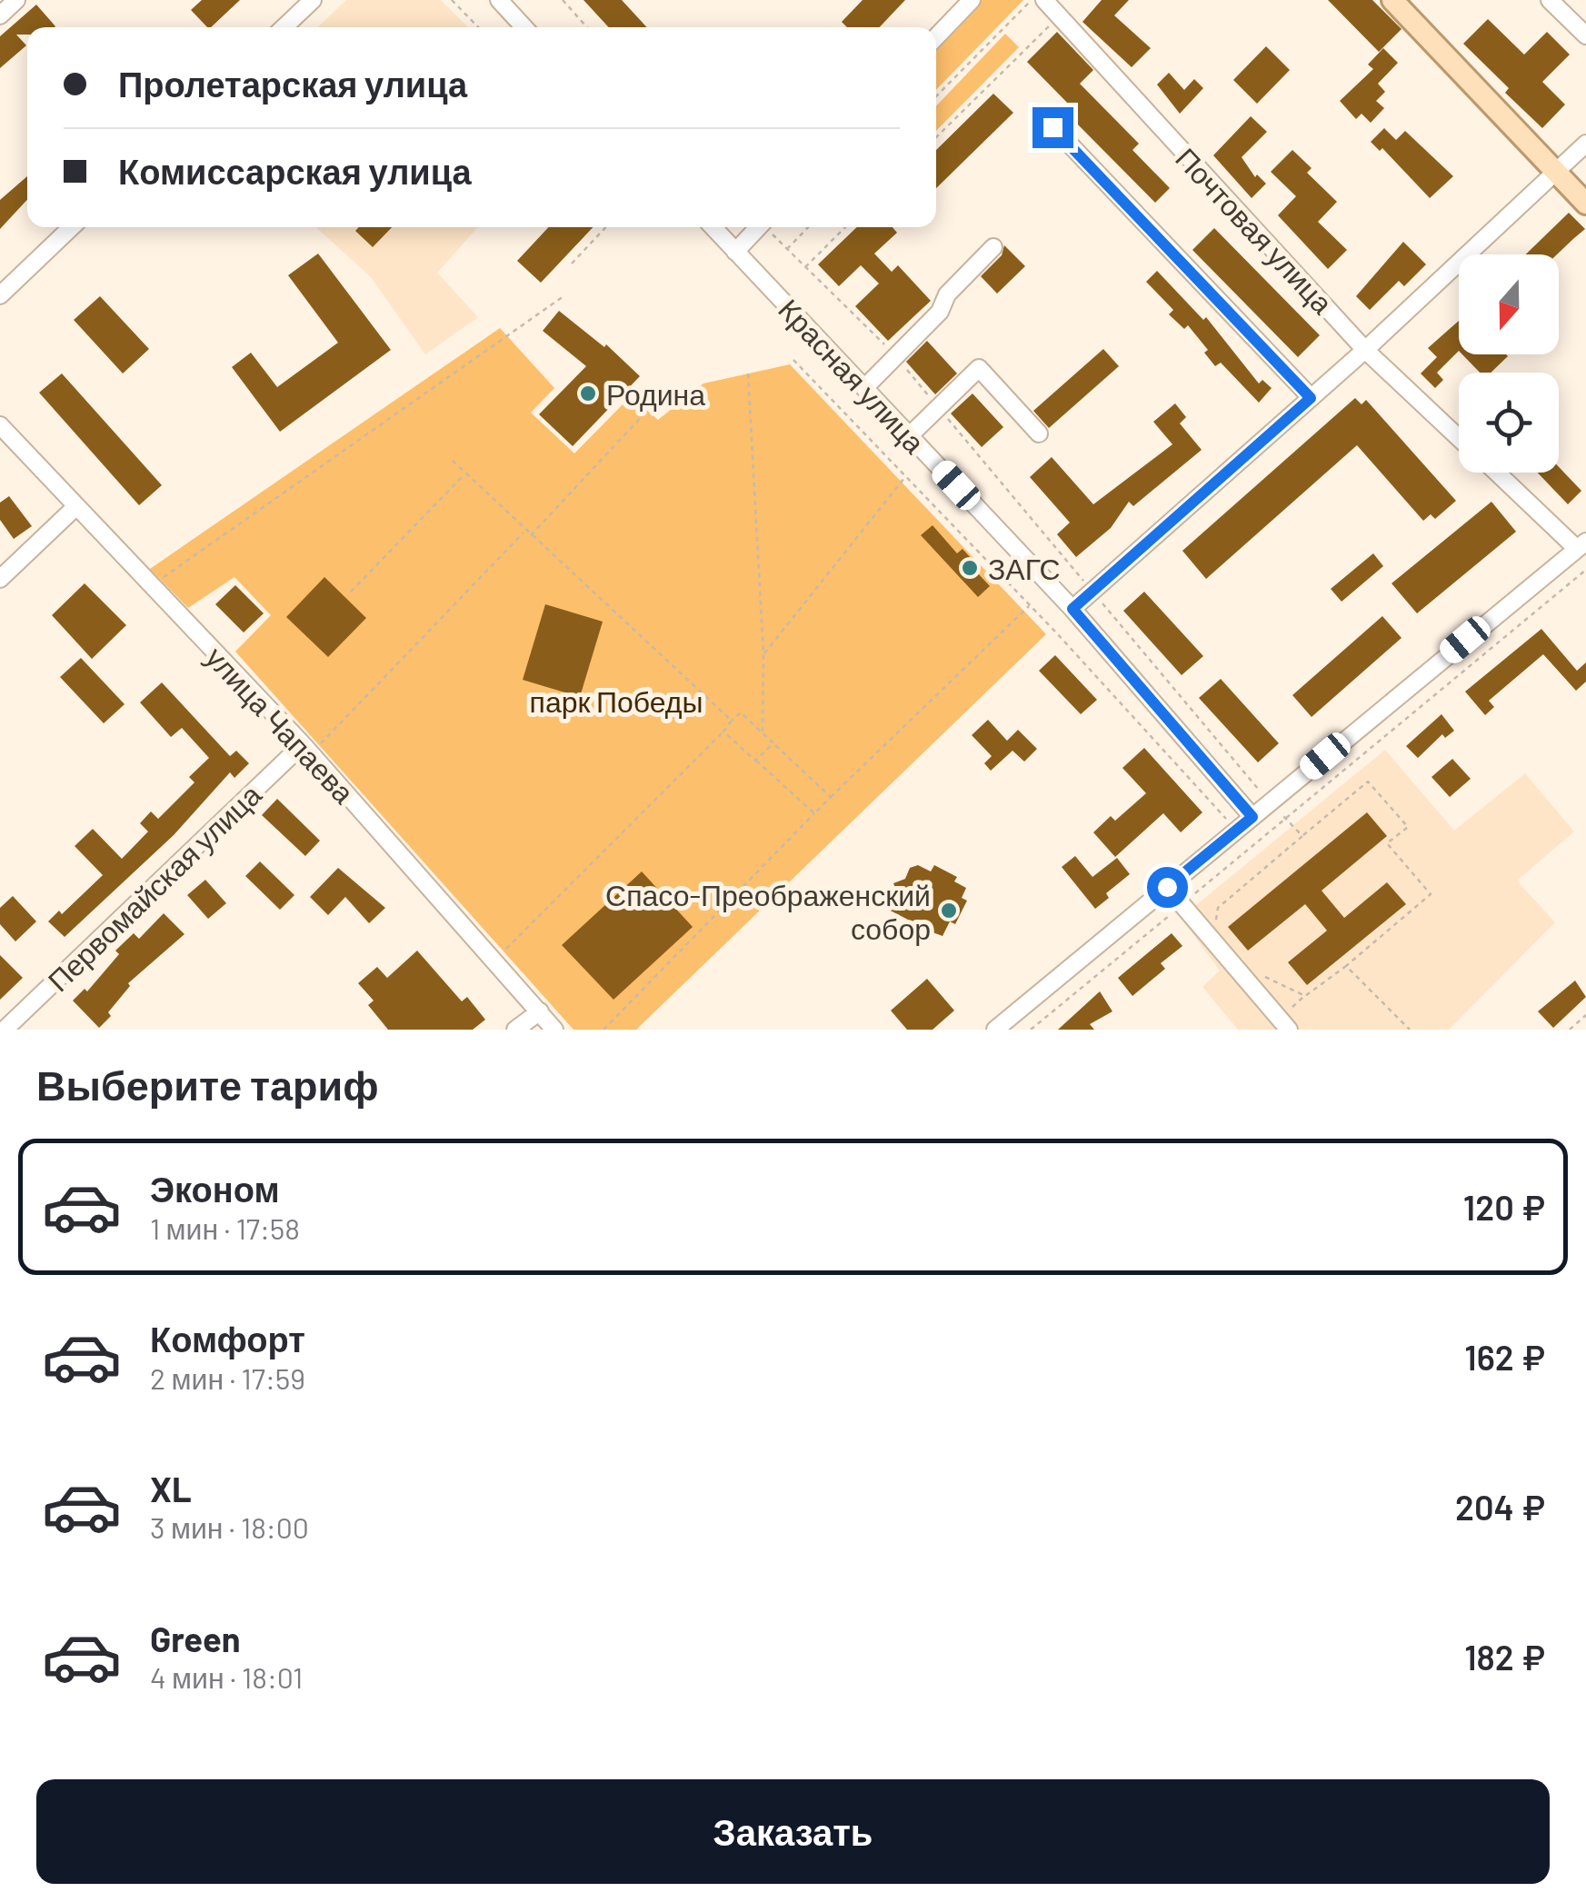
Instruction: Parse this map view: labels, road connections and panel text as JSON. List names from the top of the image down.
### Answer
{
  "streets": {
    "street": [
      "Почтовая улица",
      "Красная улица",
      "улица Чапаева",
      "Первомайская улица"
    ]
  },
  "crossings": [
    ["улица Чапаева", "Первомайская улица"]
  ],
  "parks": ["парк Победы"],
  "places": ["Родина", "ЗАГС", "Спасо-Преображенский собор"],
  "north": "bottom",
  "page": {
    "banner": ["Пролетарская улица", "Комиссарская улица"],
    "heading": "Выберите тариф",
    "list": [
      {
        "name": "Эконом",
        "note": "1 мин · 17:58",
        "value": "120 ₽"
      },
      {
        "name": "Комфорт",
        "note": "2 мин · 17:59",
        "value": "162 ₽"
      },
      {
        "name": "XL",
        "note": "3 мин · 18:00",
        "value": "204 ₽"
      },
      {
        "name": "Green",
        "note": "4 мин · 18:01",
        "value": "182 ₽"
      }
    ],
    "buttons": "Заказать"
  }
}
